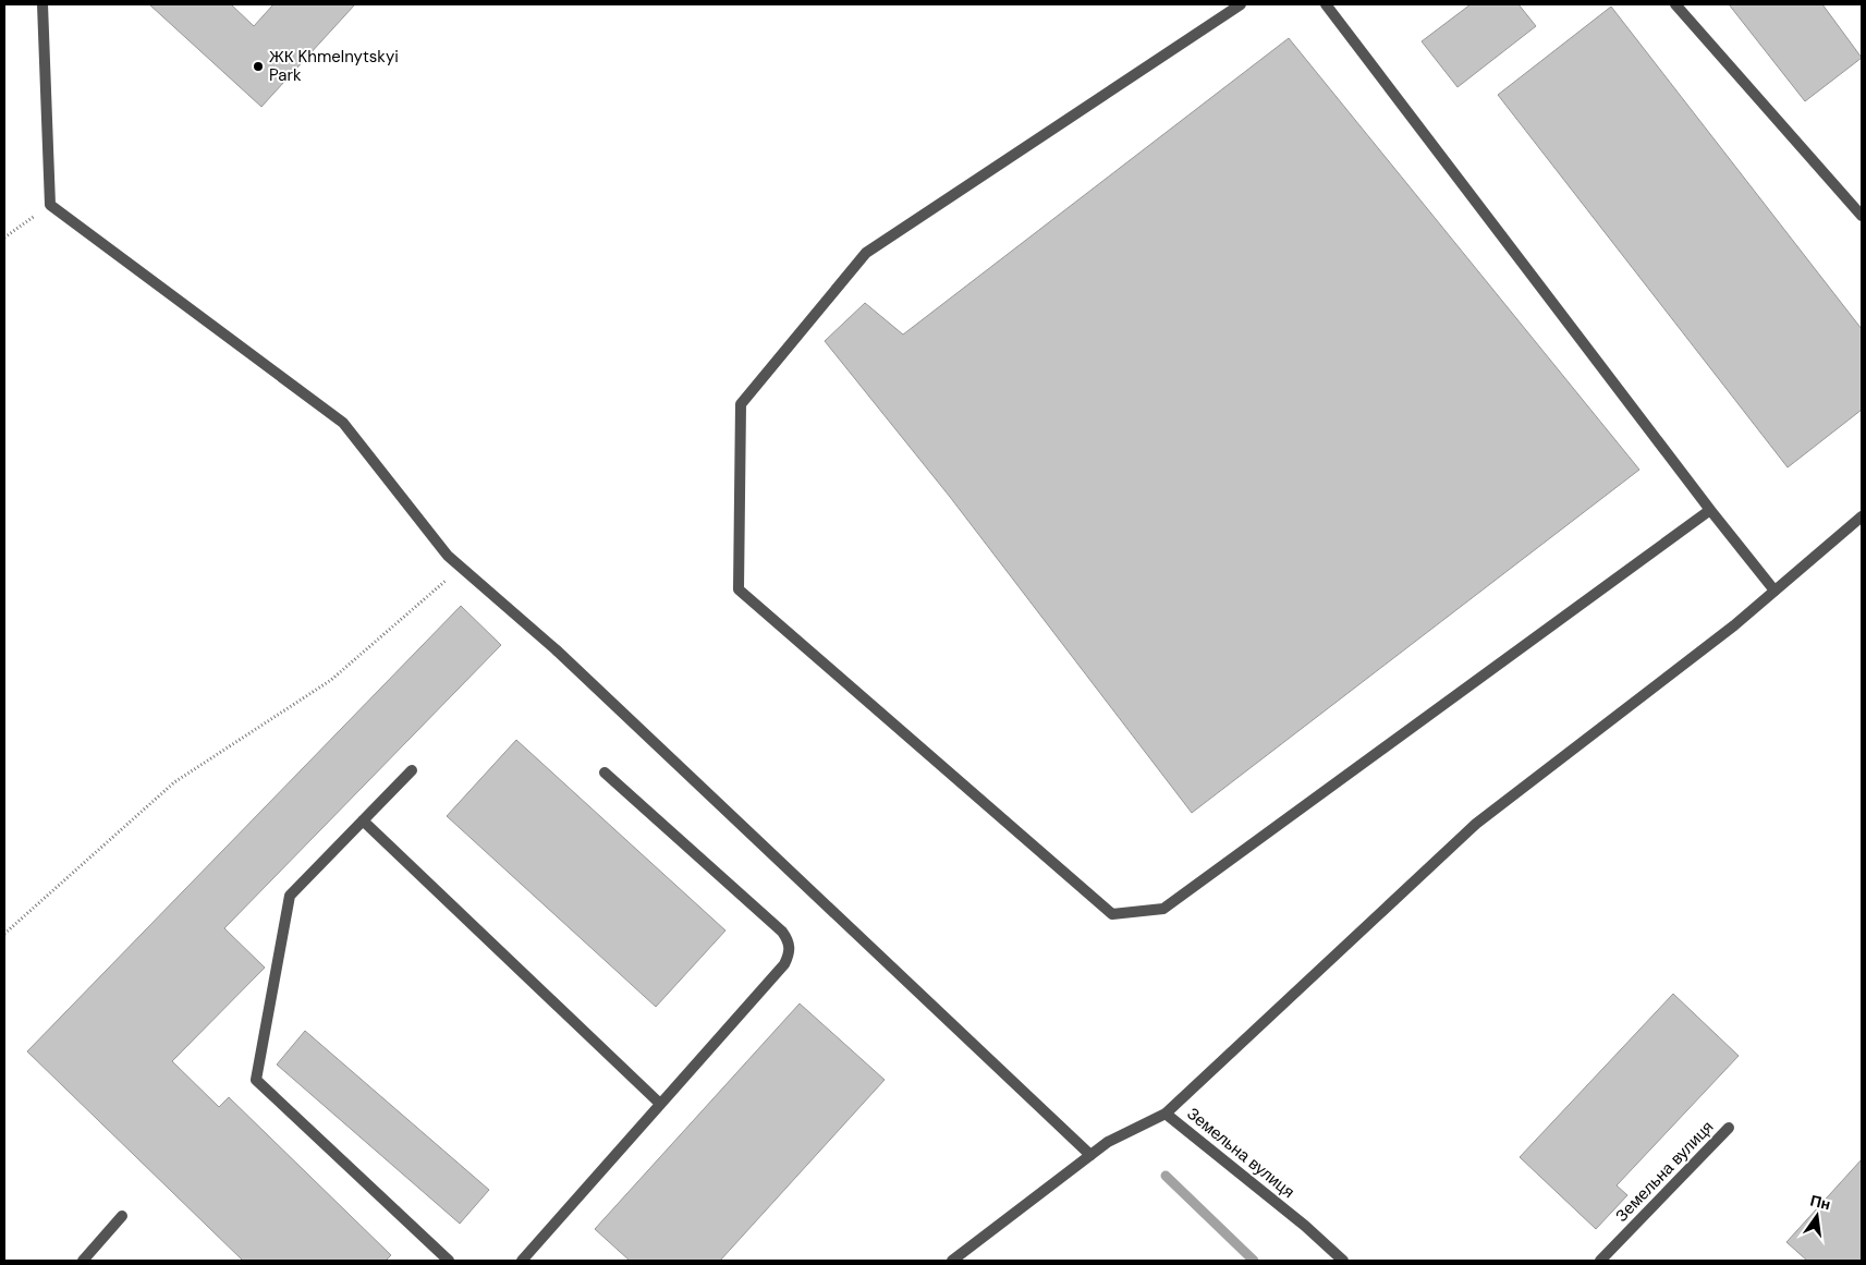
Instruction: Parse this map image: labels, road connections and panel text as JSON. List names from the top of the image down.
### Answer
{
  "streets": {
    "street": ["Земельна вулиця"]
  },
  "places": ["ЖК Khmelnytskyi Park"],
  "north": "top"
}
